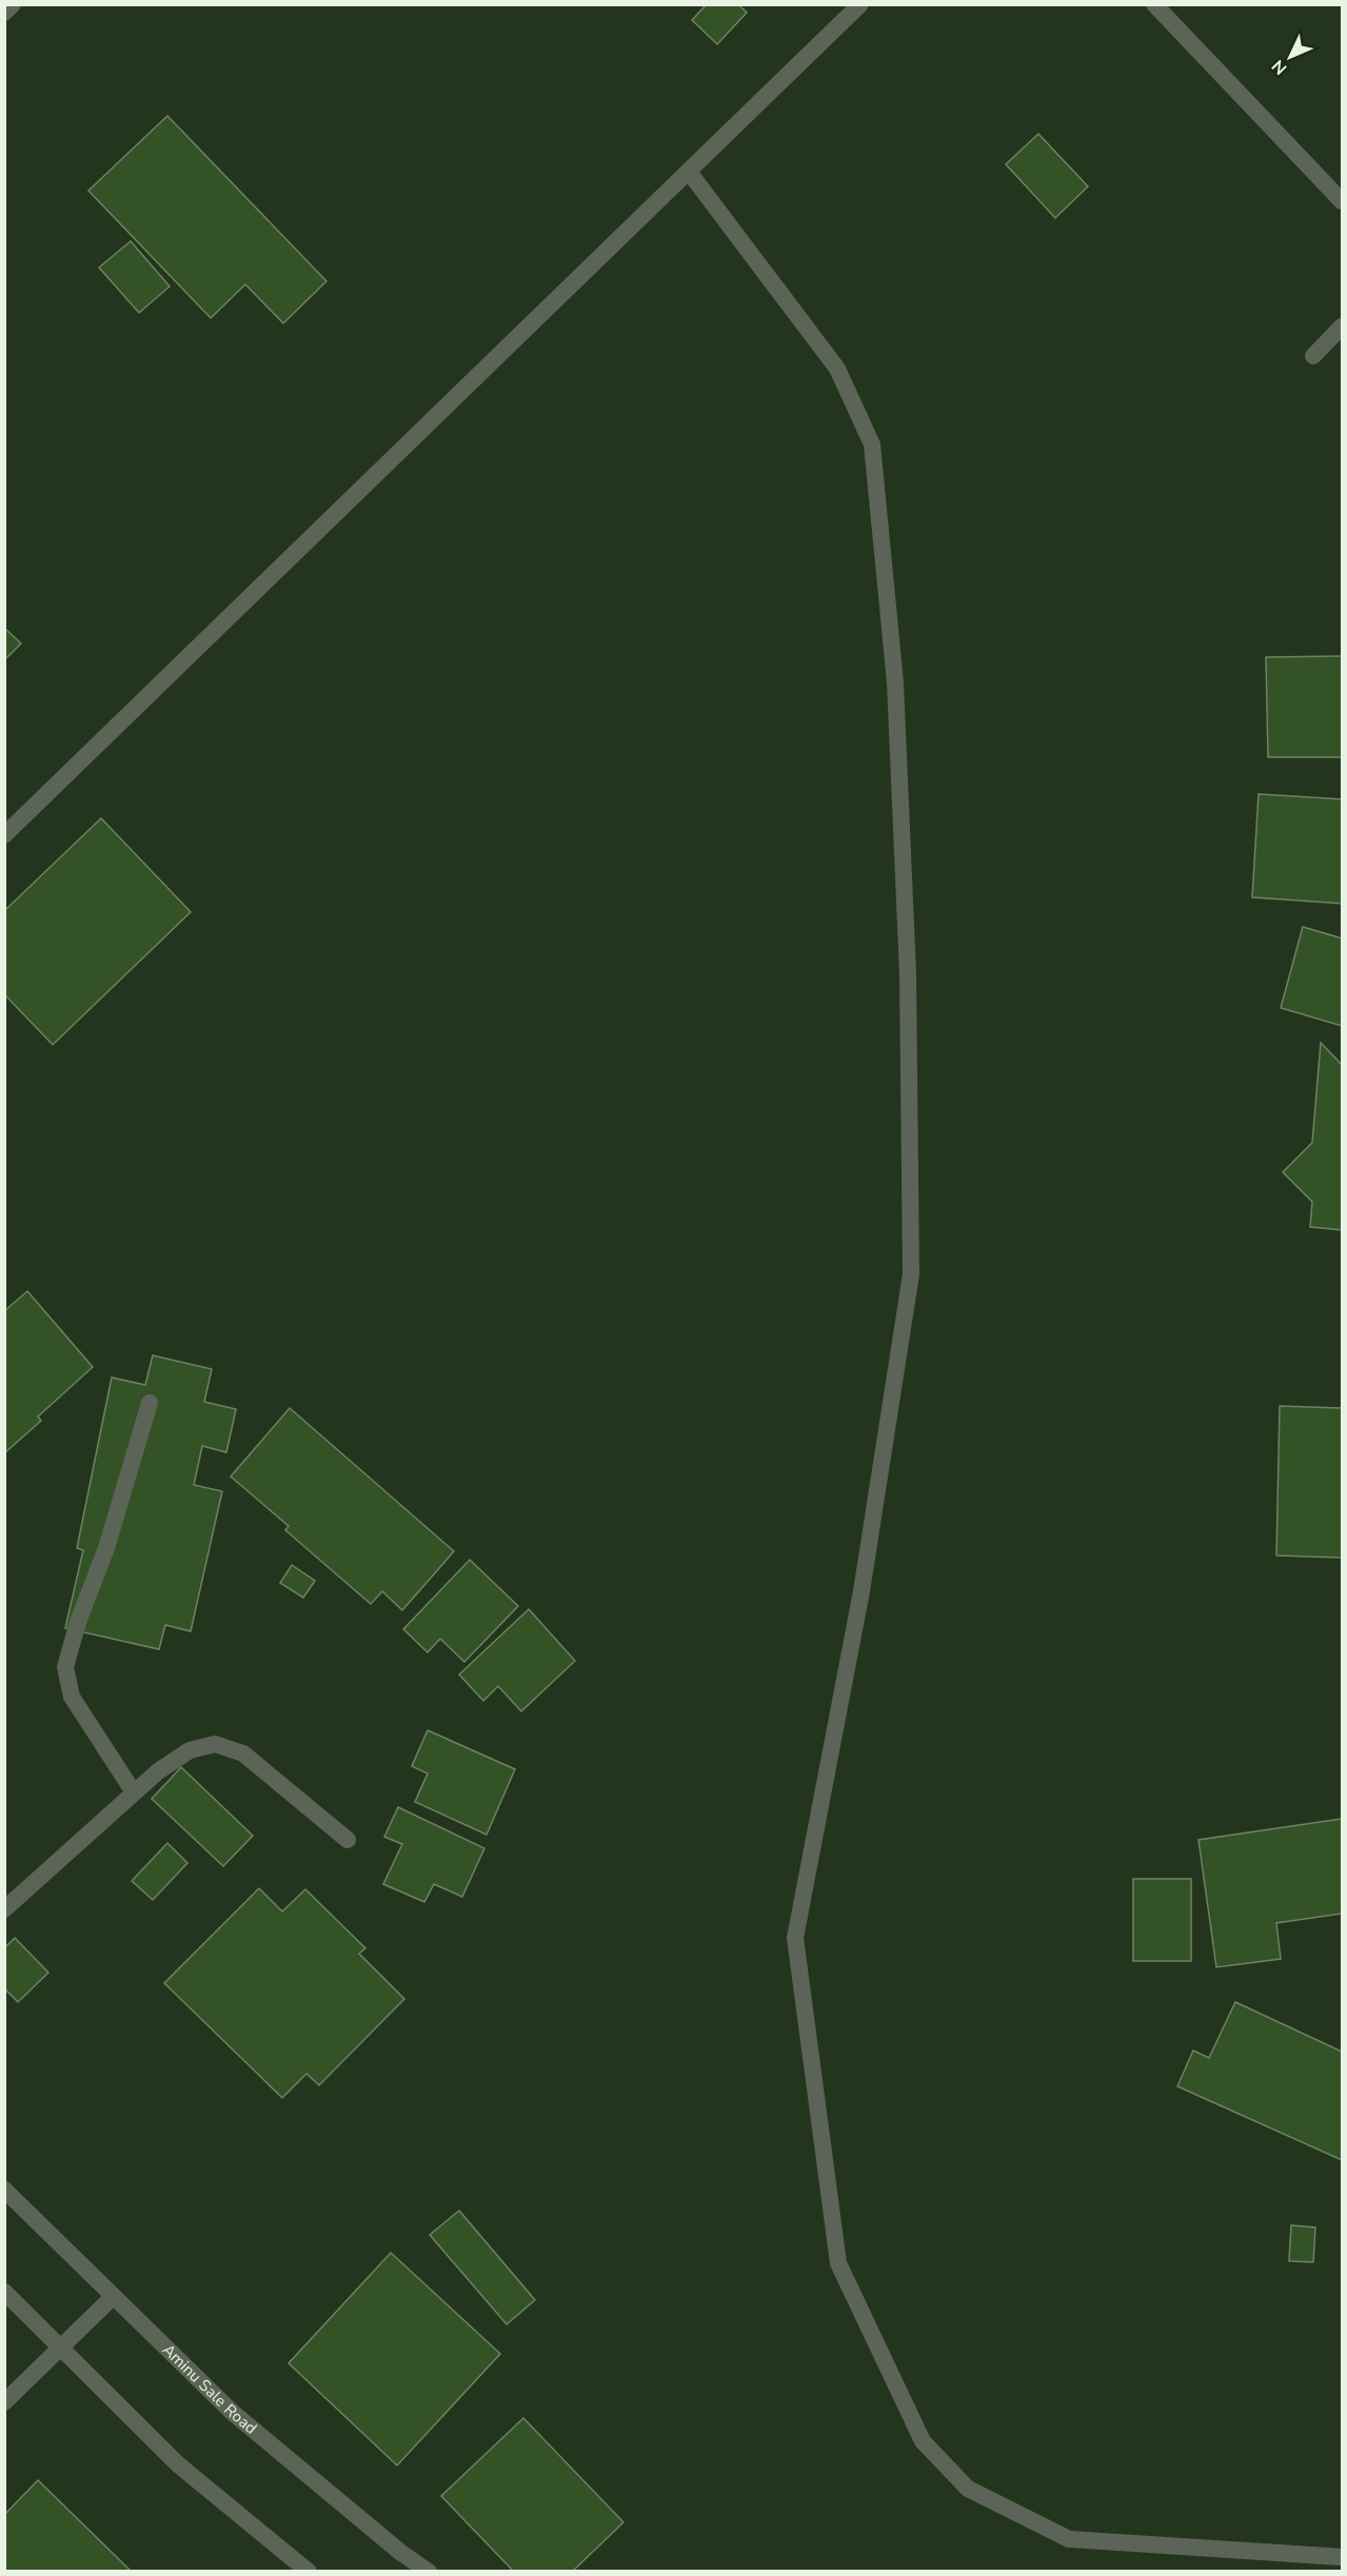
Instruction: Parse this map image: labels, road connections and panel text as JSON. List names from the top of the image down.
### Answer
{
  "streets": {
    "street": ["Aminu Sale Road"]
  },
  "north": "bottom left"
}
